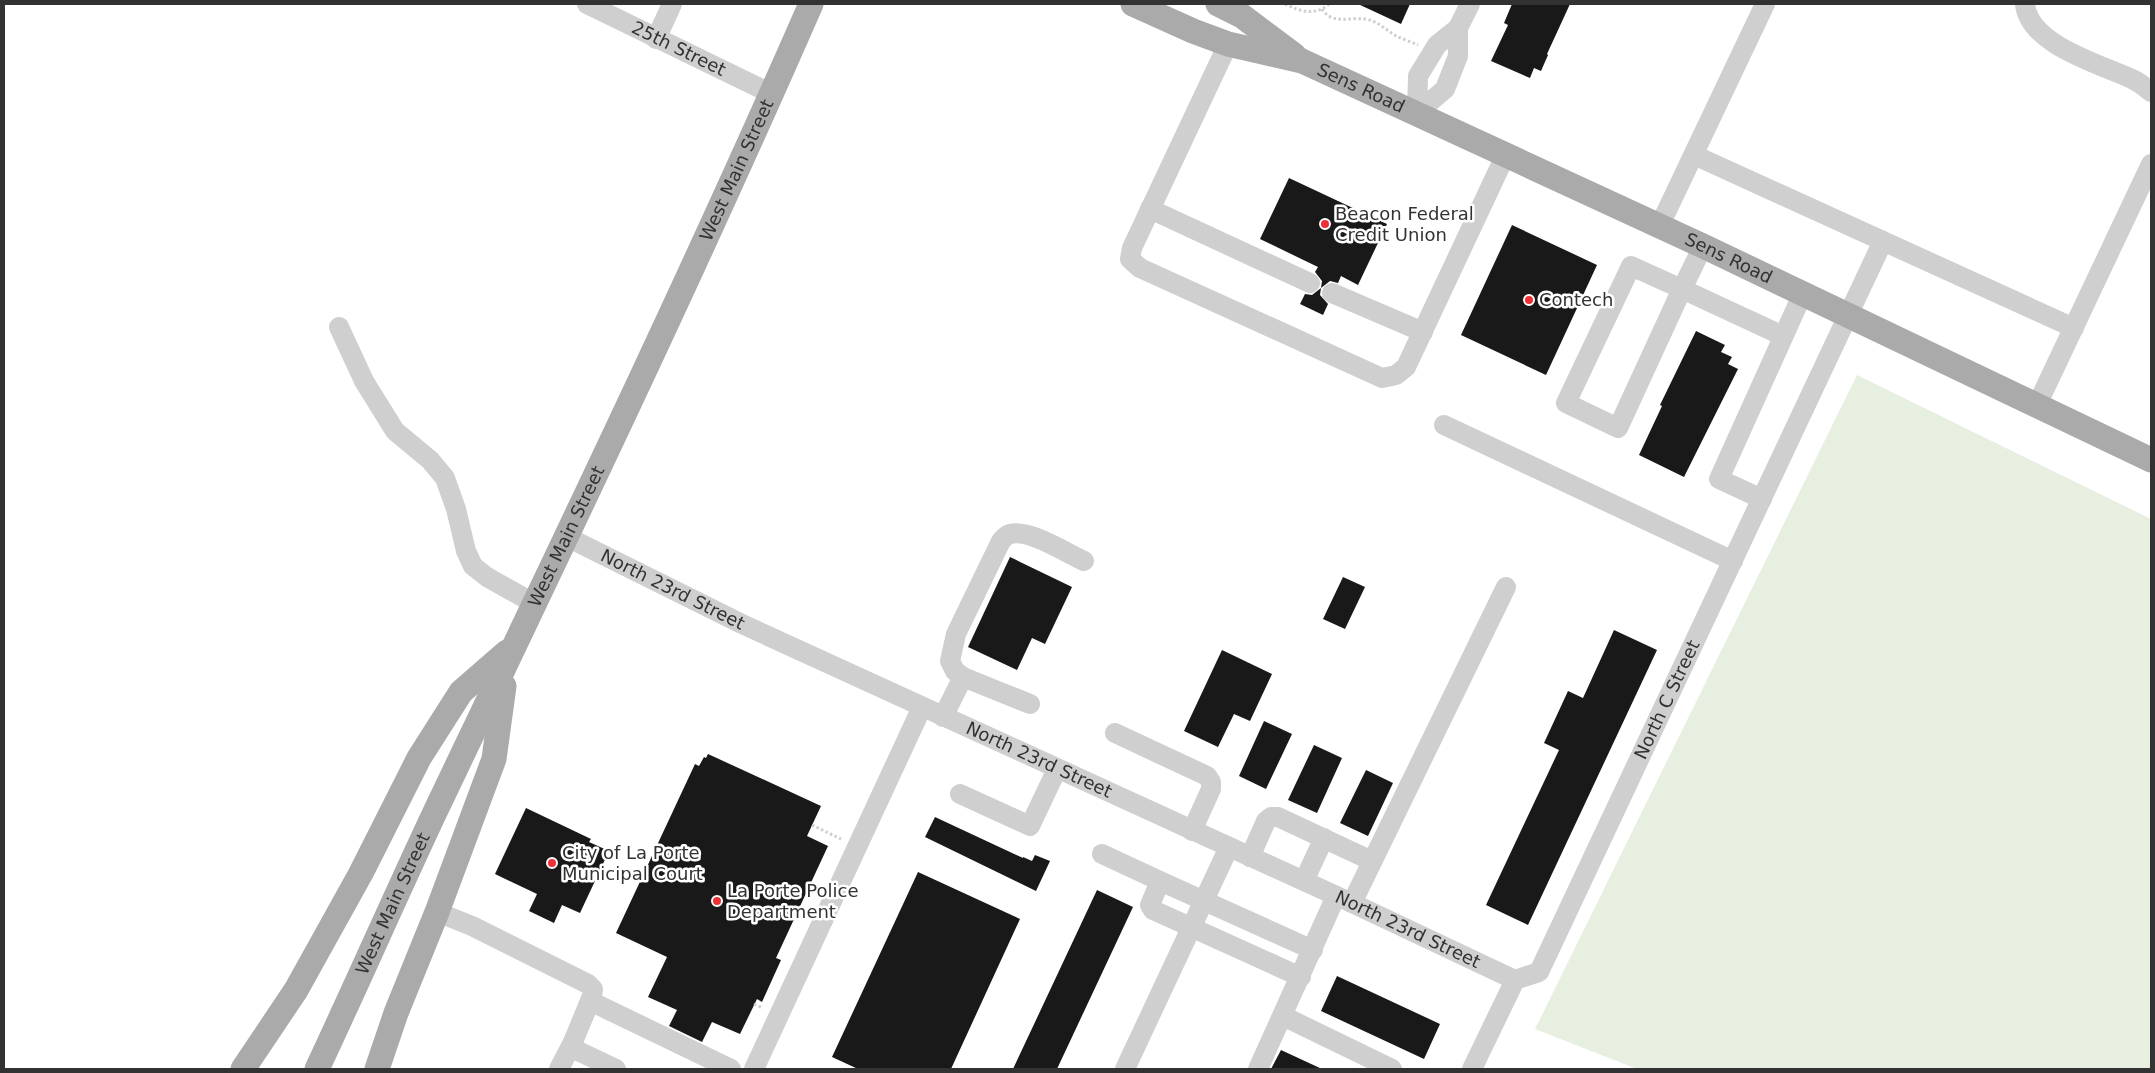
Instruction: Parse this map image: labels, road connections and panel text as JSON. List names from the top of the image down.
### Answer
{
  "streets": {
    "main road": ["Sens Road", "West Main Street"],
    "street": ["25th Street", "North 23rd Street", "North C Street"]
  },
  "crossings": [
    ["25th Street", "West Main Street"],
    ["Sens Road", "North C Street"],
    ["West Main Street", "North 23rd Street"],
    ["North 23rd Street", "North C Street"]
  ],
  "places": [
    "Beacon Federal Credit Union",
    "Contech",
    "City of La Porte Municipal Court",
    "La Porte Police Department"
  ]
}
